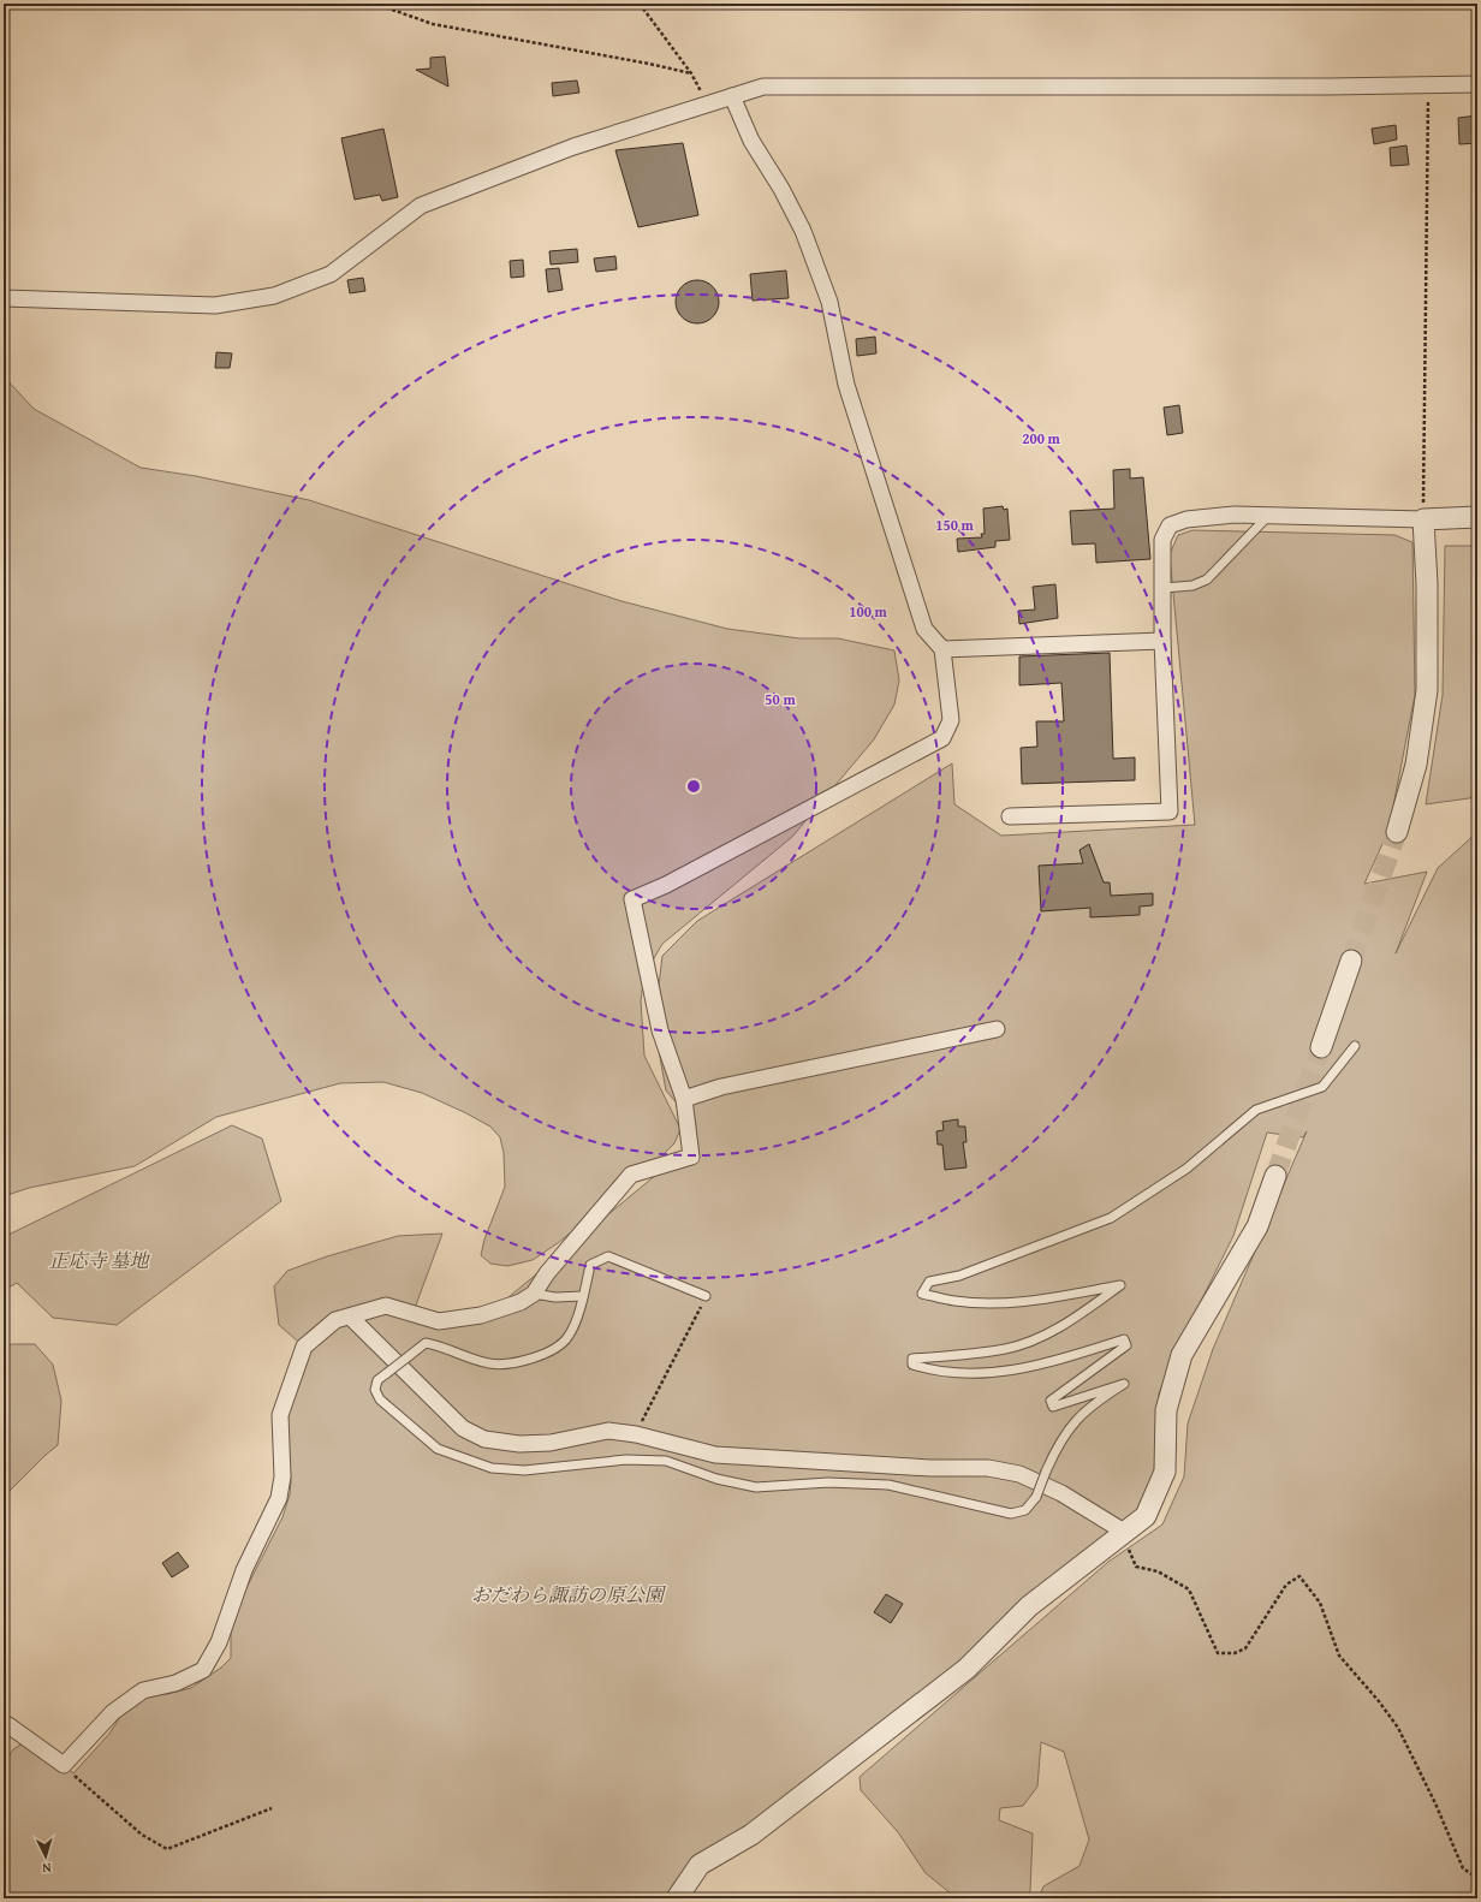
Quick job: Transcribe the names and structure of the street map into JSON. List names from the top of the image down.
{
  "parks": ["正応寺 墓地", "おだわら諏訪の原公園"],
  "north": "bottom",
  "rings": [
    "200 m",
    "150 m",
    "100 m",
    "50 m"
  ]
}
